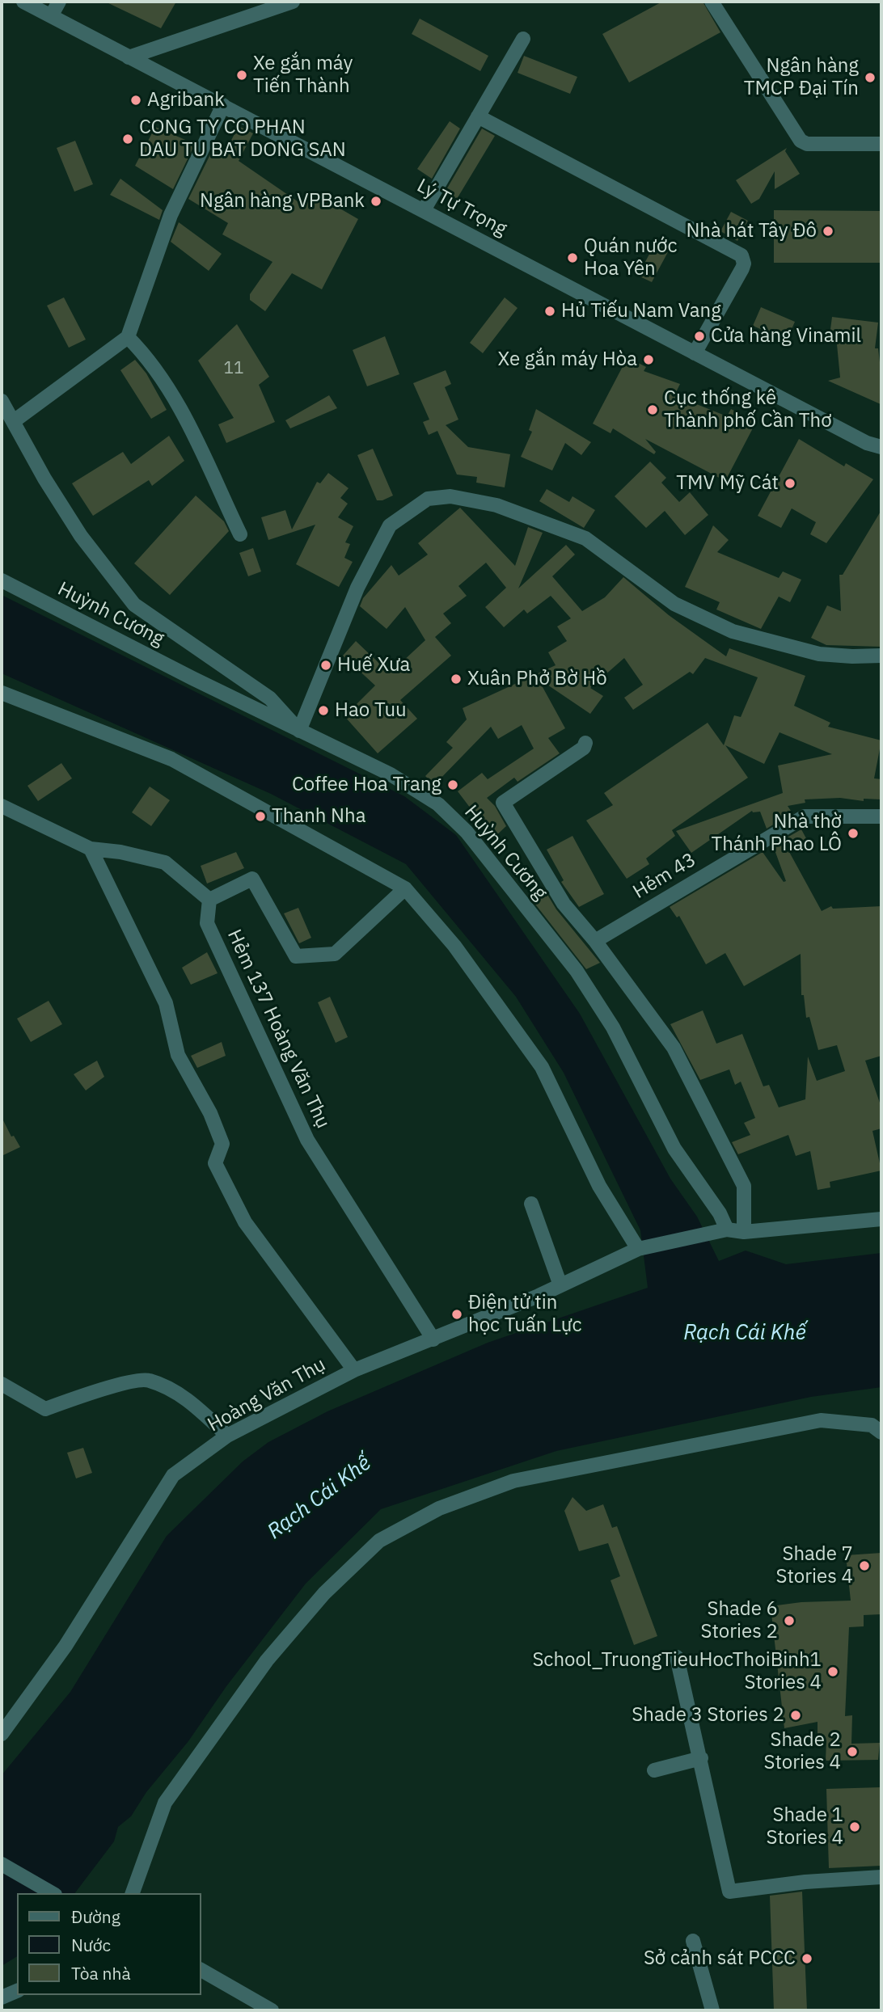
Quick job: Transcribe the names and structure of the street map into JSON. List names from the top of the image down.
{
  "streets": {
    "street": [
      "Lý Tự Trọng",
      "Huỳnh Cương",
      "Hẻm 43",
      "Hẻm 137 Hoàng Văn Thụ",
      "Hoàng Văn Thụ"
    ]
  },
  "crossings": [
    ["Huỳnh Cương", "Hoàng Văn Thụ"],
    ["Hẻm 137 Hoàng Văn Thụ", "Hoàng Văn Thụ"]
  ],
  "water": ["Rạch Cái Khế"],
  "places": [
    "Xe gắn máy Tiến Thành",
    "Ngân hàng TMCP Đại Tín",
    "Agribank",
    "CONG TY CO PHAN DAU TU BAT DONG SAN",
    "Ngân hàng VPBank",
    "Nhà hát Tây Đô",
    "Quán nước Hoa Yên",
    "Hủ Tiếu Nam Vang",
    "Cửa hàng Vinamil",
    "Xe gắn máy Hòa",
    "Cục thống kê Thành phố Cần Thơ",
    "TMV Mỹ Cát",
    "Huế Xưa",
    "Xuân Phở Bờ Hồ",
    "Hao Tuu",
    "Coffee Hoa Trang",
    "Thanh Nha",
    "Nhà thờ Thánh Phao LÔ",
    "Điện tử tin học Tuấn Lực",
    "Shade 7 Stories 4",
    "Shade 6 Stories 2",
    "School_TruongTieuHocThoiBinh1 Stories 4",
    "Shade 3 Stories 2",
    "Shade 2 Stories 4",
    "Shade 1 Stories 4",
    "Sở cảnh sát PCCC"
  ],
  "house_numbers": ["11"],
  "legend": ["Đường", "Nước", "Tòa nhà"]
}
